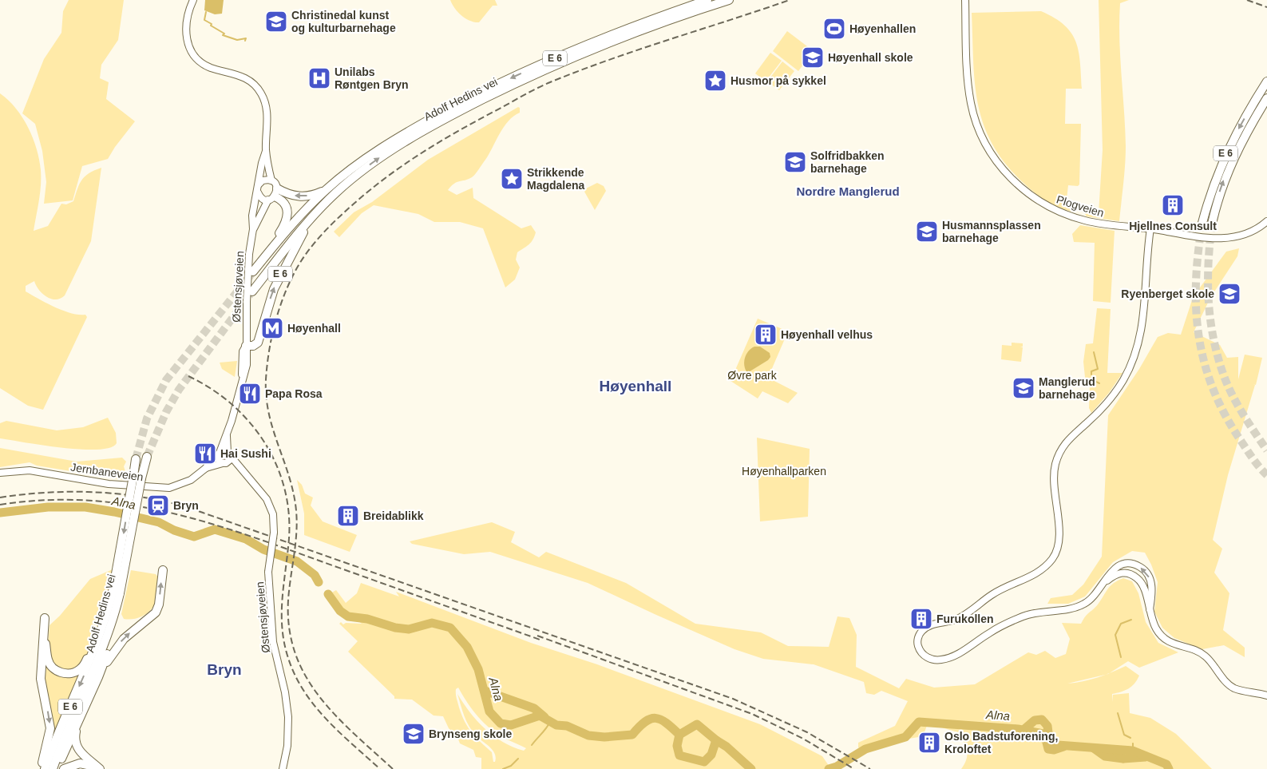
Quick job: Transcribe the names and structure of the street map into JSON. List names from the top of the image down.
{
  "streets": {
    "highway": ["E 6", "Adolf Hedins vei"],
    "street": ["Plogveien", "Østensjøveien", "Jernbaneveien"]
  },
  "crossings": [
    ["E 6", "Adolf Hedins vei"],
    ["E 6", "Østensjøveien"],
    ["Østensjøveien", "Jernbaneveien"]
  ],
  "districts": ["Nordre Manglerud", "Høyenhall", "Bryn"],
  "water": ["Alna"],
  "parks": ["Øvre park", "Høyenhallparken"],
  "places": {
    "school or university": [
      "Christinedal kunst og kulturbarnehage",
      "Høyenhall skole",
      "Solfridbakken barnehage",
      "Husmannsplassen barnehage",
      "Ryenberget skole",
      "Manglerud barnehage",
      "Brynseng skole"
    ],
    "sports": ["Høyenhallen"],
    "hospital": ["Unilabs Røntgen Bryn"],
    "place": ["Husmor på sykkel", "Strikkende Magdalena"],
    "building": [
      "Hjellnes Consult",
      "Høyenhall velhus",
      "Breidablikk",
      "Furukollen",
      "Oslo Badstuforening, Kroloftet"
    ],
    "metro station": ["Høyenhall"],
    "restaurant": ["Papa Rosa", "Hai Sushi"],
    "station": ["Bryn"]
  }
}
